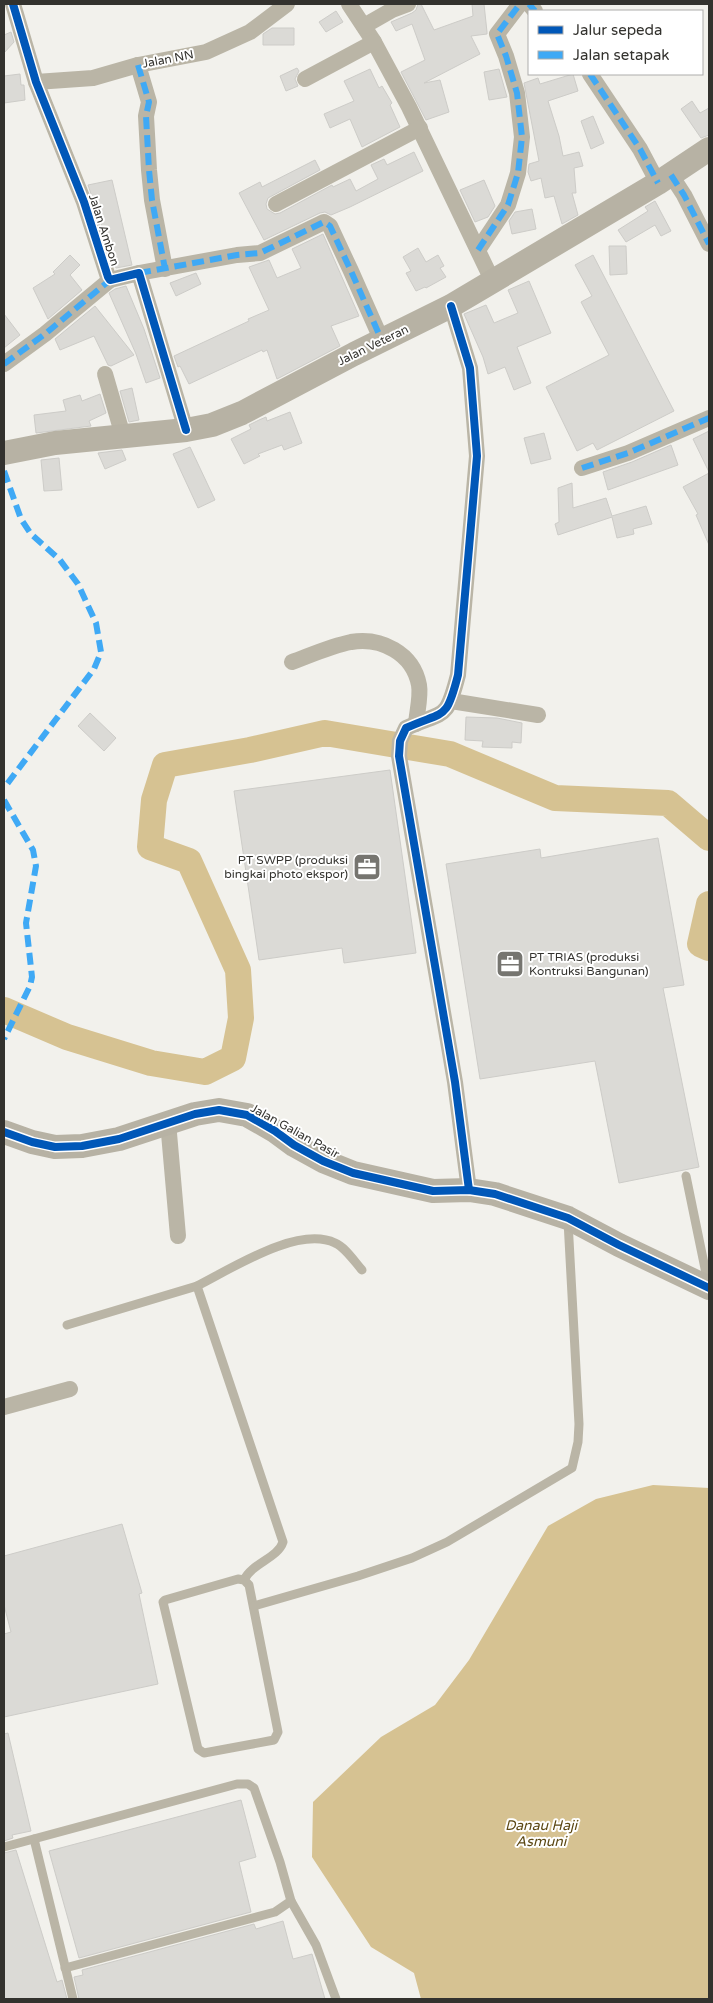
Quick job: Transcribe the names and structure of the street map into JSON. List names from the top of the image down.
{
  "streets": {
    "main road": ["Jalan Veteran", "Jalan Galian Pasir"],
    "street": ["Jalan NN", "Jalan Ambon"]
  },
  "crossings": [
    ["Jalan NN", "Jalan Ambon"],
    ["Jalan Ambon", "Jalan Veteran"]
  ],
  "water": ["Danau Haji Asmuni"],
  "places": {
    "office": ["PT SWPP (produksi bingkai photo ekspor)", "PT TRIAS (produksi Kontruksi Bangunan)"]
  },
  "legend": ["Jalur sepeda", "Jalan setapak"]
}
